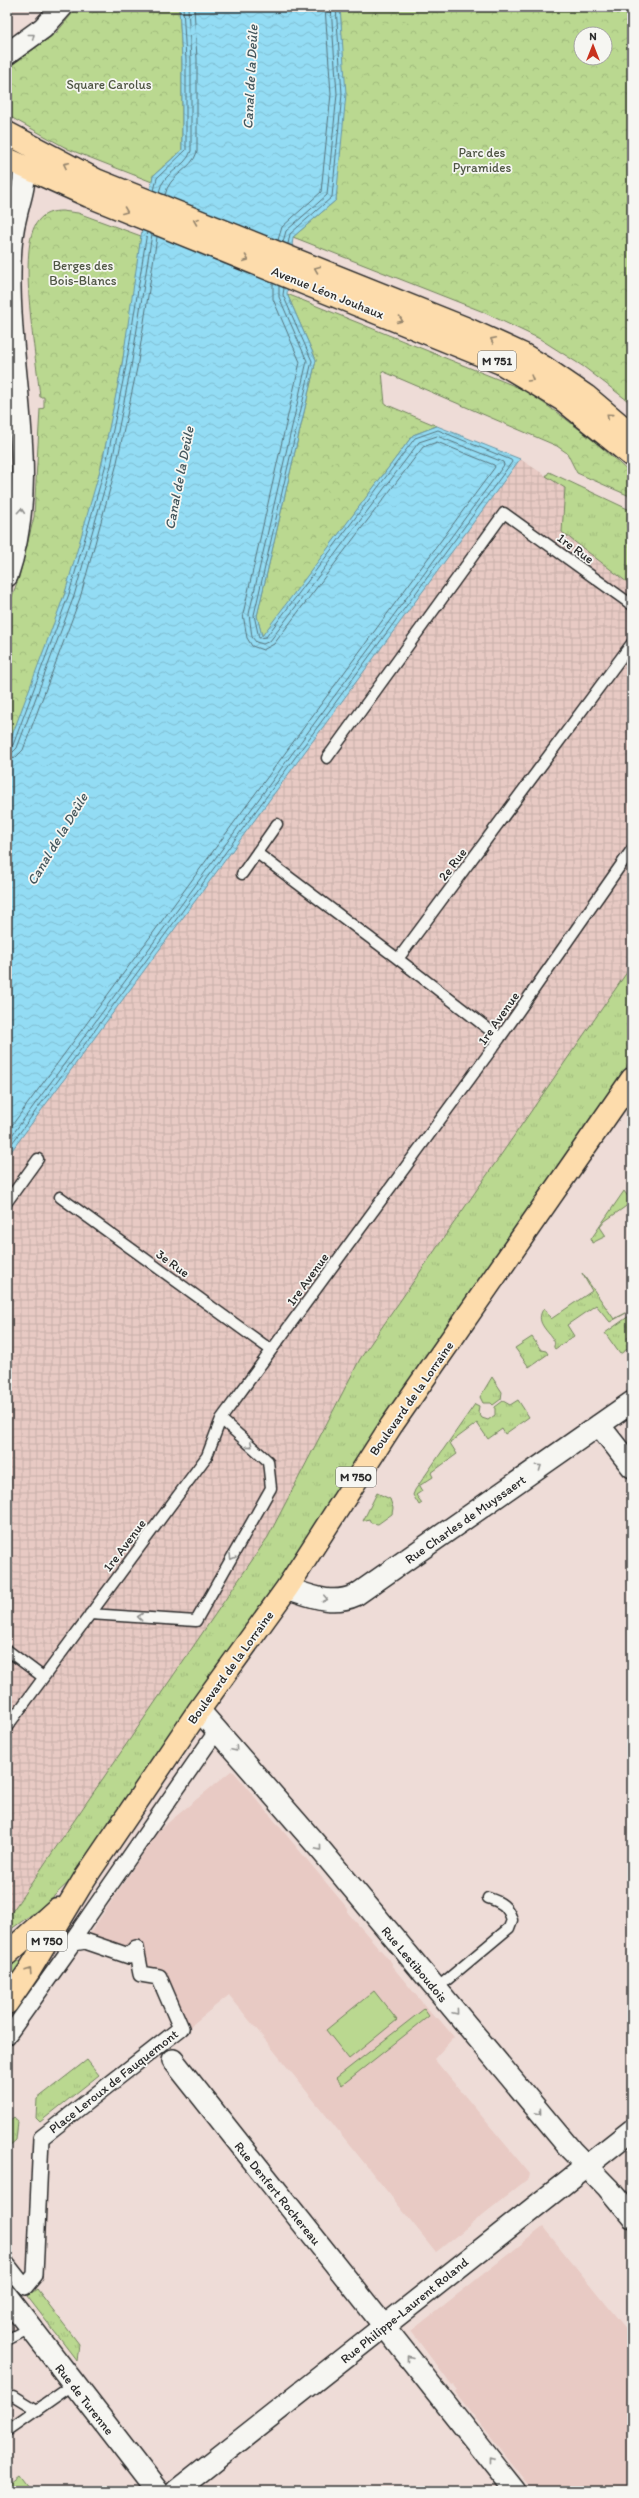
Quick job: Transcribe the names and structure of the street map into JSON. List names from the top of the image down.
{
  "streets": {
    "main road": [
      "Avenue Léon Jouhaux",
      "M 751",
      "Boulevard de la Lorraine",
      "M 750",
      "Rue de Turenne"
    ],
    "street": [
      "Rue Charles de Muyssaert",
      "Rue Lestiboudois",
      "Place Leroux de Fauquemont",
      "Rue Denfert Rochereau",
      "Rue Philippe-Laurent Roland"
    ],
    "lane": [
      "1re Rue",
      "2e Rue",
      "1re Avenue",
      "3e Rue"
    ]
  },
  "crossings": [
    ["1re Avenue", "3e Rue"],
    ["Boulevard de la Lorraine", "Rue Charles de Muyssaert"],
    ["Boulevard de la Lorraine", "Rue Lestiboudois"],
    ["Rue Lestiboudois", "Rue Philippe-Laurent Roland"],
    ["Rue Denfert Rochereau", "Rue Philippe-Laurent Roland"]
  ],
  "one_way": ["Rue Charles de Muyssaert", "Rue Lestiboudois", "Rue Denfert Rochereau"],
  "water": ["Canal de la Deûle"],
  "parks": ["Square Carolus", "Parc des Pyramides", "Berges des Bois-Blancs"],
  "north": "top"
}
